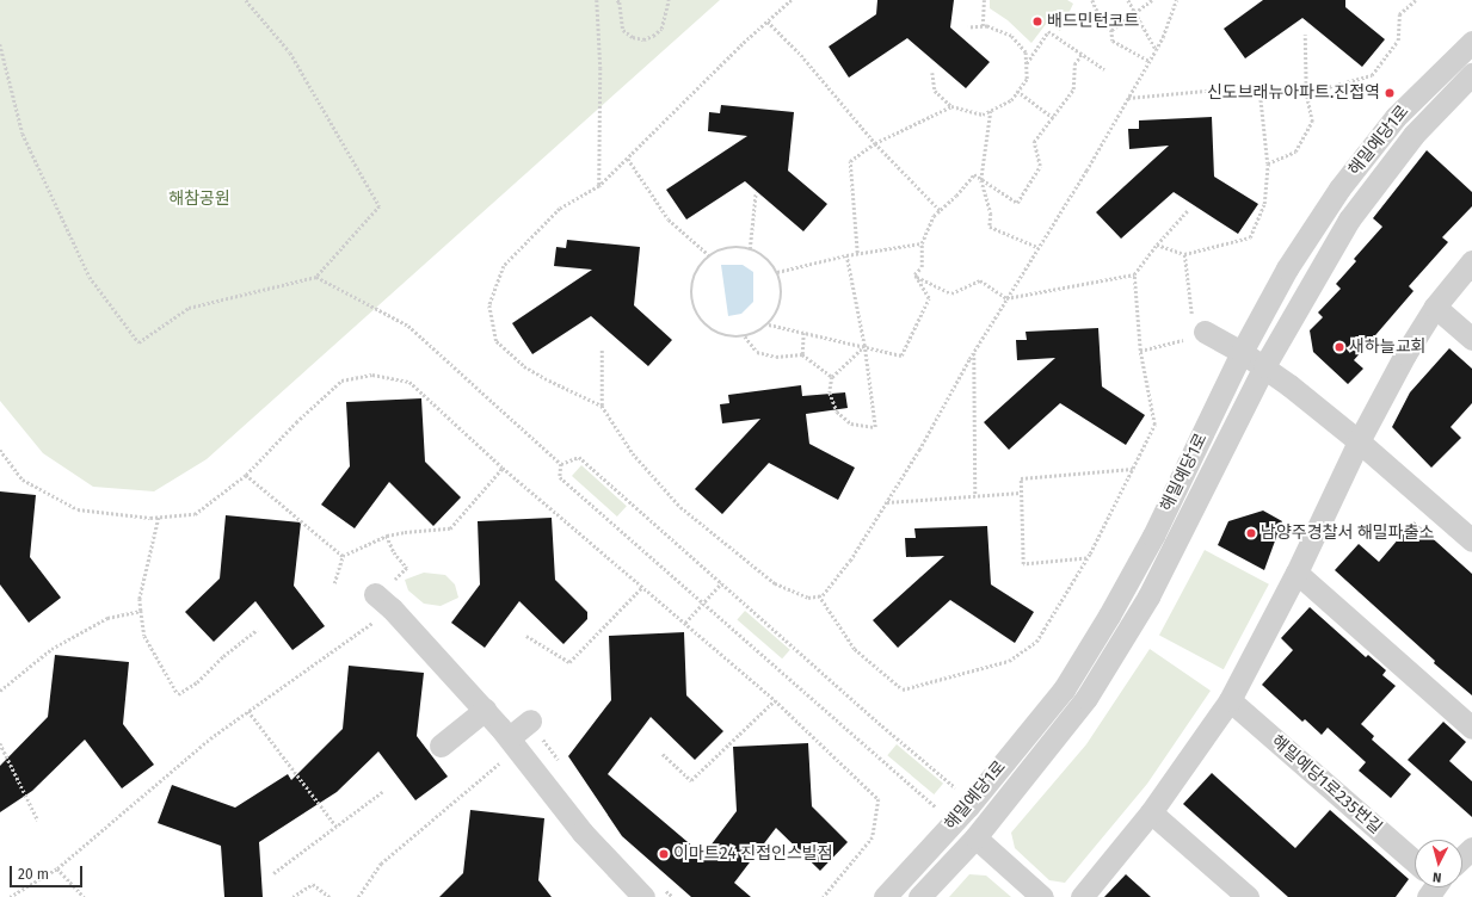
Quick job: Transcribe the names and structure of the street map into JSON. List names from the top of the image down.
{
  "streets": {
    "street": ["해밀예당1로", "해밀예당1로235번길"]
  },
  "parks": ["해참공원"],
  "places": [
    "배드민턴코트",
    "신도브래뉴아파트.진접역",
    "새하늘교회",
    "남양주경찰서 해밀파출소",
    "이마트24 진접인스빌점"
  ],
  "scale_bar": "20 m",
  "north": "bottom"
}
